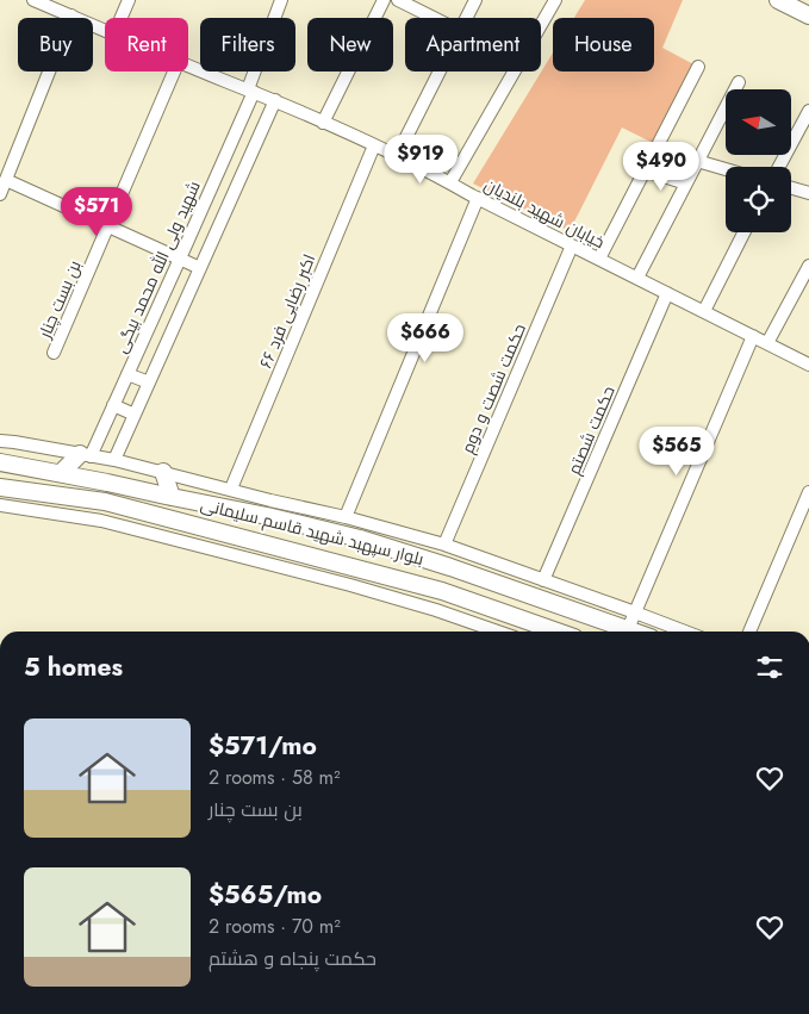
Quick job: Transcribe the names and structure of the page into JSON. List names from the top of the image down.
{
  "streets": {
    "main road": ["بلوار سپهبد شهید قاسم سلیمانی"],
    "street": [
      "خیابان شهید بلندیان",
      "شهید ولی الله محمد بیگی",
      "بن بست چنار",
      "۶۶ اکبر رضایی فرد",
      "حکمت شصت و دوم",
      "حکمت شصتم"
    ]
  },
  "crossings": [
    ["خیابان شهید بلندیان", "شهید ولی الله محمد بیگی"],
    ["خیابان شهید بلندیان", "۶۶ اکبر رضایی فرد"],
    ["خیابان شهید بلندیان", "حکمت شصت و دوم"],
    ["خیابان شهید بلندیان", "حکمت شصتم"]
  ],
  "north": "left",
  "page": {
    "chip": [
      "Buy",
      "Rent",
      "Filters",
      "New",
      "Apartment",
      "House"
    ],
    "price": [
      "$919",
      "$490",
      "$571",
      "$666",
      "$565"
    ],
    "heading": "5 homes",
    "list": [
      {
        "name": "$571/mo",
        "note": "2 rooms · 58 m² · بن بست چنار"
      },
      {
        "name": "$565/mo",
        "note": "2 rooms · 70 m² · حکمت پنجاه و هشتم"
      }
    ]
  }
}
